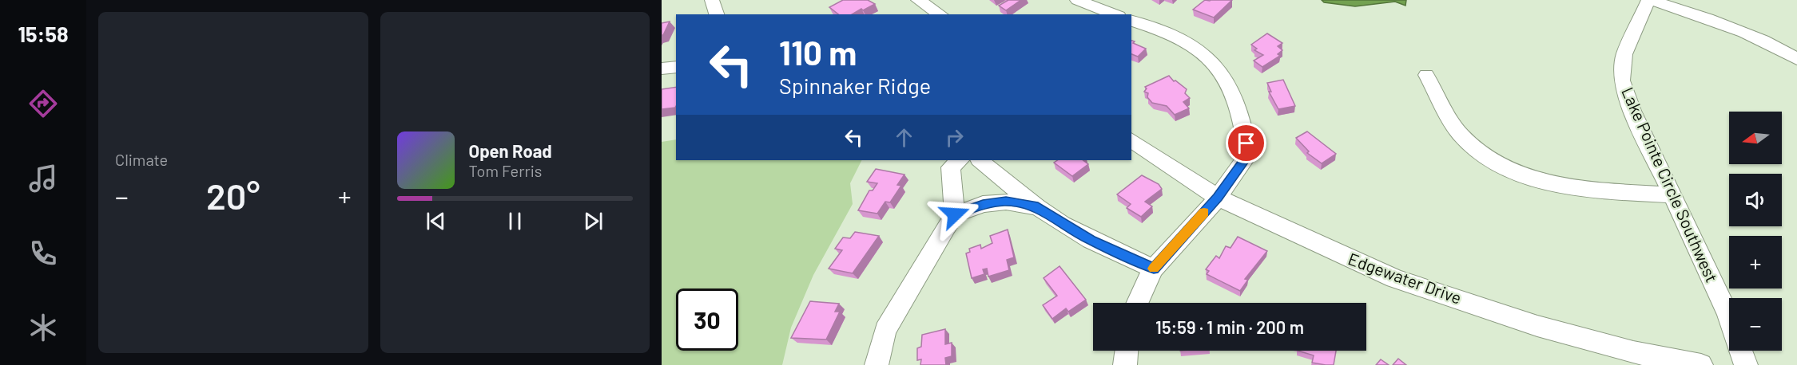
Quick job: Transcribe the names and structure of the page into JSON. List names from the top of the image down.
{
  "streets": {
    "street": ["Lake Pointe Circle Southwest", "Edgewater Drive"]
  },
  "north": "left",
  "page": {
    "tabs": "15:58",
    "tile": "Climate",
    "turn": ["110 m", "Spinnaker Ridge"],
    "map_buttons": ["+", "−"],
    "song": ["Open Road", "Tom Ferris"],
    "heat": ["−", "20°", "+"],
    "limit": "30",
    "trip": "15:59 · 1 min · 200 m"
  }
}
